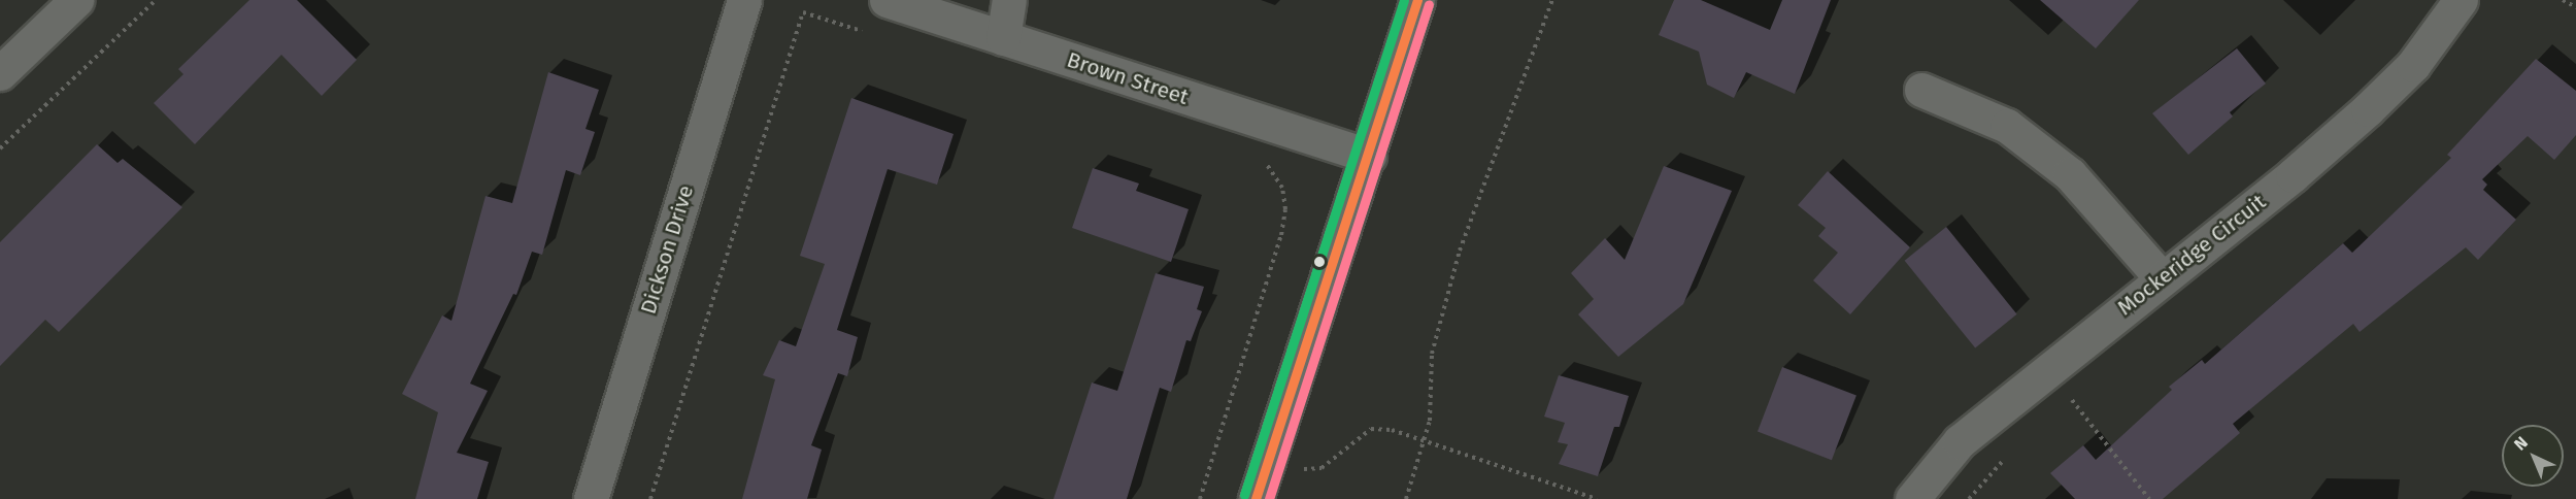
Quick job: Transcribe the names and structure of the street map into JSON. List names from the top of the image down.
{
  "streets": {
    "street": ["Brown Street", "Dickson Drive", "Mockeridge Circuit"]
  },
  "north": "top left"
}
